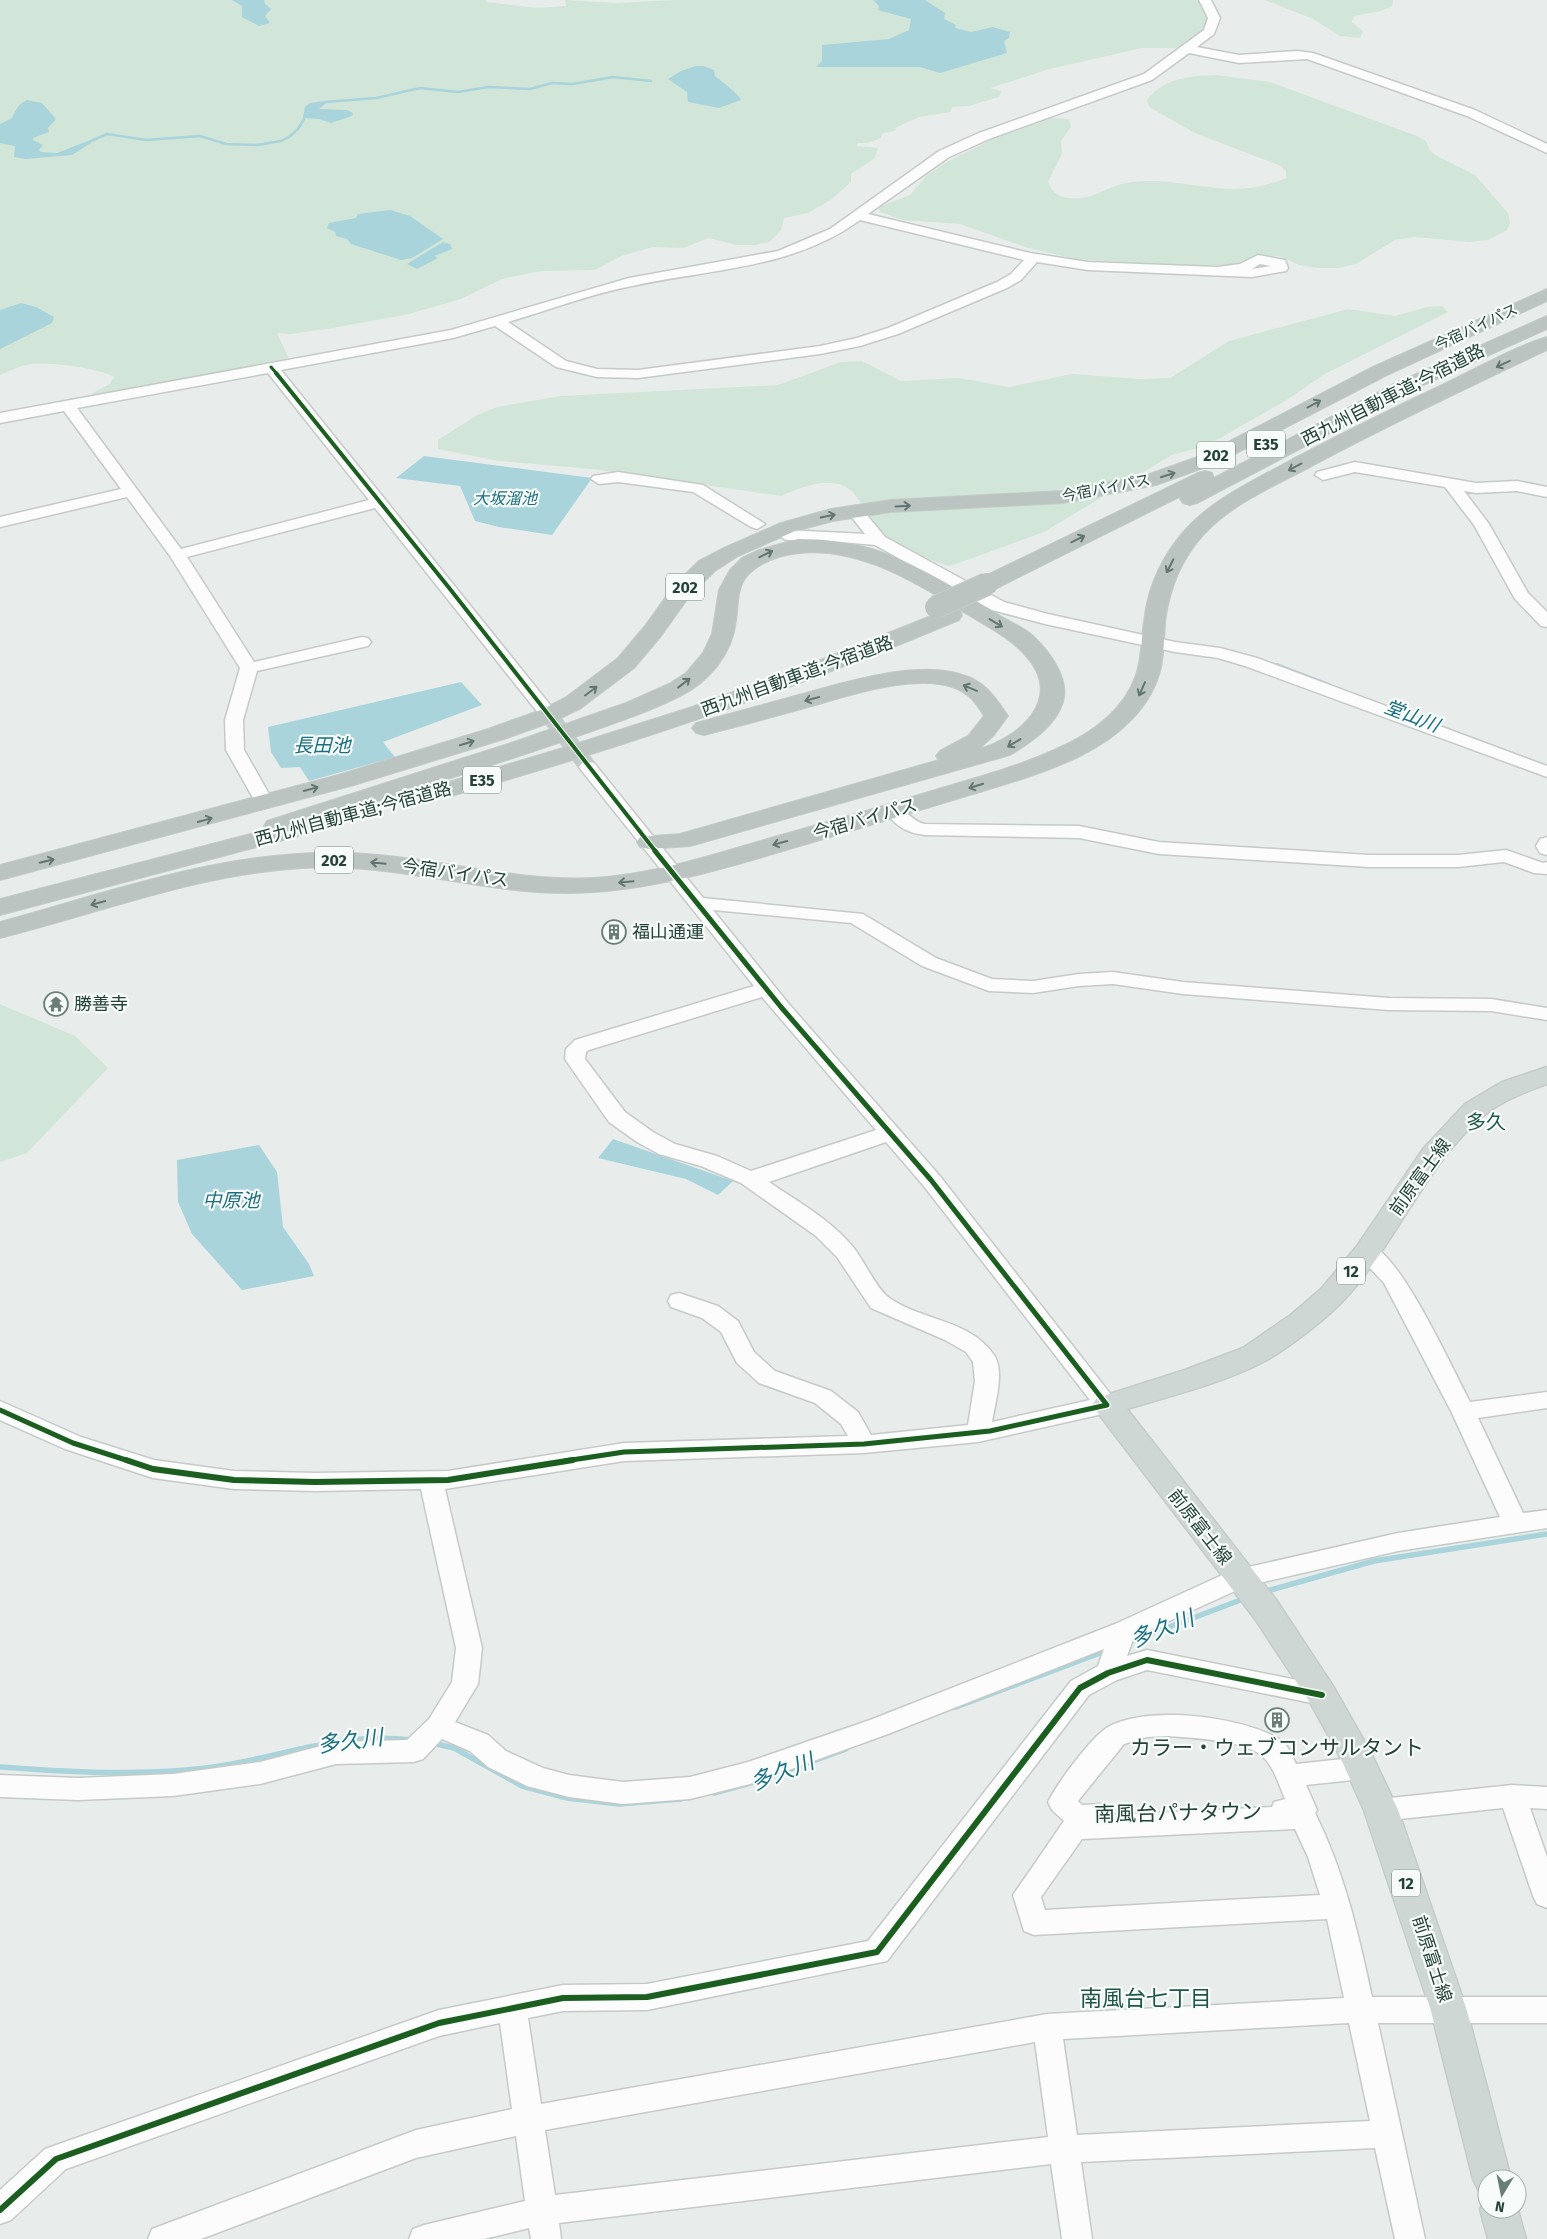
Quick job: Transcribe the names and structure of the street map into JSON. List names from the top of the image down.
{
  "streets": {
    "highway": [
      "今宿バイパス",
      "西九州自動車道;今宿道路",
      "E35",
      "202"
    ],
    "main road": ["前原富士線", "12"],
    "street": ["南風台パナタウン"]
  },
  "districts": ["多久", "南風台七丁目"],
  "water": [
    "大坂溜池",
    "堂山川",
    "長田池",
    "中原池",
    "多久川"
  ],
  "places": {
    "building": ["福山通運", "カラー・ウェブコンサルタント"],
    "temple": ["勝善寺"]
  },
  "north": "bottom"
}
